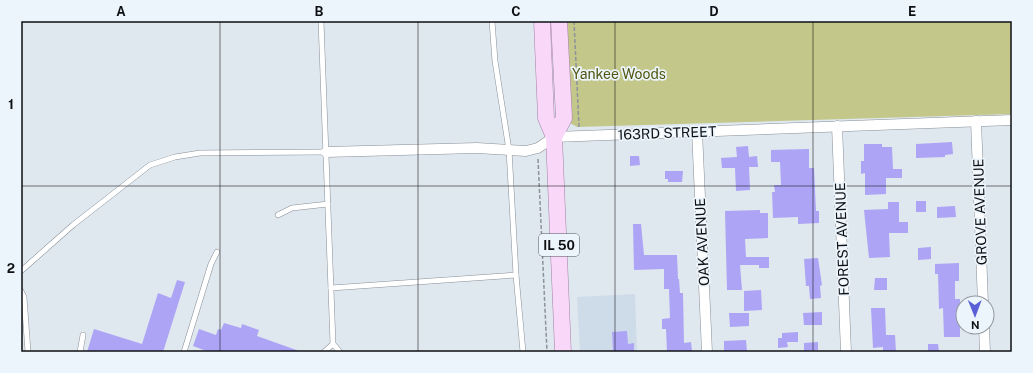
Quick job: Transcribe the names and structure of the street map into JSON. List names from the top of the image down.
{
  "streets": {
    "main road": ["IL 50"],
    "street": [
      "163RD STREET",
      "GROVE AVENUE",
      "FOREST AVENUE",
      "OAK AVENUE"
    ]
  },
  "crossings": [
    ["163RD STREET", "GROVE AVENUE"],
    ["163RD STREET", "FOREST AVENUE"],
    ["163RD STREET", "OAK AVENUE"],
    ["163RD STREET", "IL 50"]
  ],
  "parks": ["Yankee Woods"],
  "north": "bottom",
  "grid": {
    "columns": [
      "A",
      "B",
      "C",
      "D",
      "E"
    ],
    "rows": ["1", "2"]
  }
}
